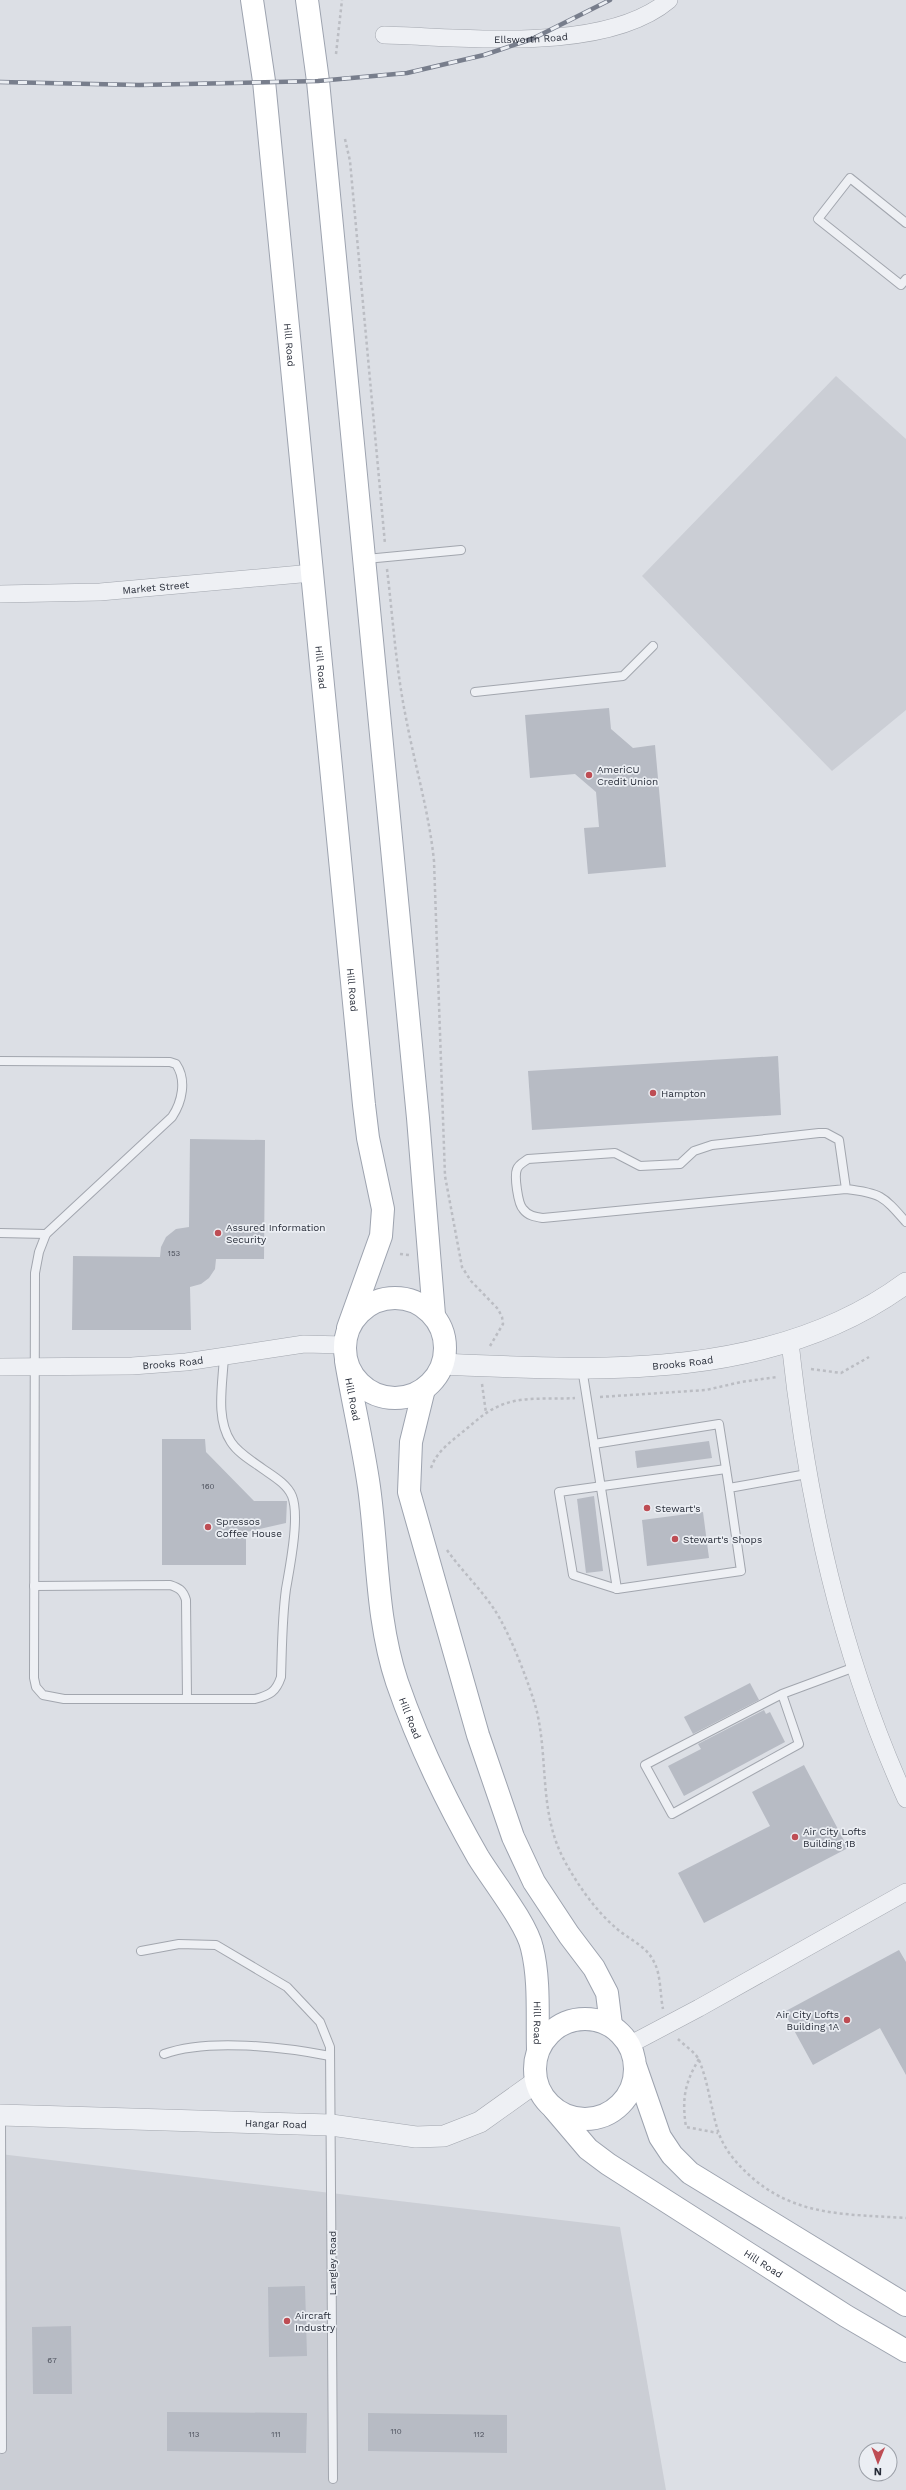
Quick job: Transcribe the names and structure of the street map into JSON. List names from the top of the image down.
{
  "streets": {
    "main road": ["Hill Road"],
    "street": [
      "Ellsworth Road",
      "Market Street",
      "Brooks Road",
      "Hangar Road"
    ],
    "lane": ["Langley Road"]
  },
  "crossings": [
    ["Hill Road", "Market Street"],
    ["Hill Road", "Brooks Road"],
    ["Hill Road", "Hangar Road"],
    ["Hangar Road", "Langley Road"]
  ],
  "places": [
    "AmeriCU Credit Union",
    "Hampton",
    "Assured Information Security",
    "Stewart's",
    "Spressos Coffee House",
    "Stewart's Shops",
    "Air City Lofts Building 1B",
    "Air City Lofts Building 1A",
    "Aircraft Industry"
  ],
  "house_numbers": [
    "153",
    "160",
    "67",
    "110",
    "113",
    "111",
    "112"
  ],
  "north": "bottom"
}
